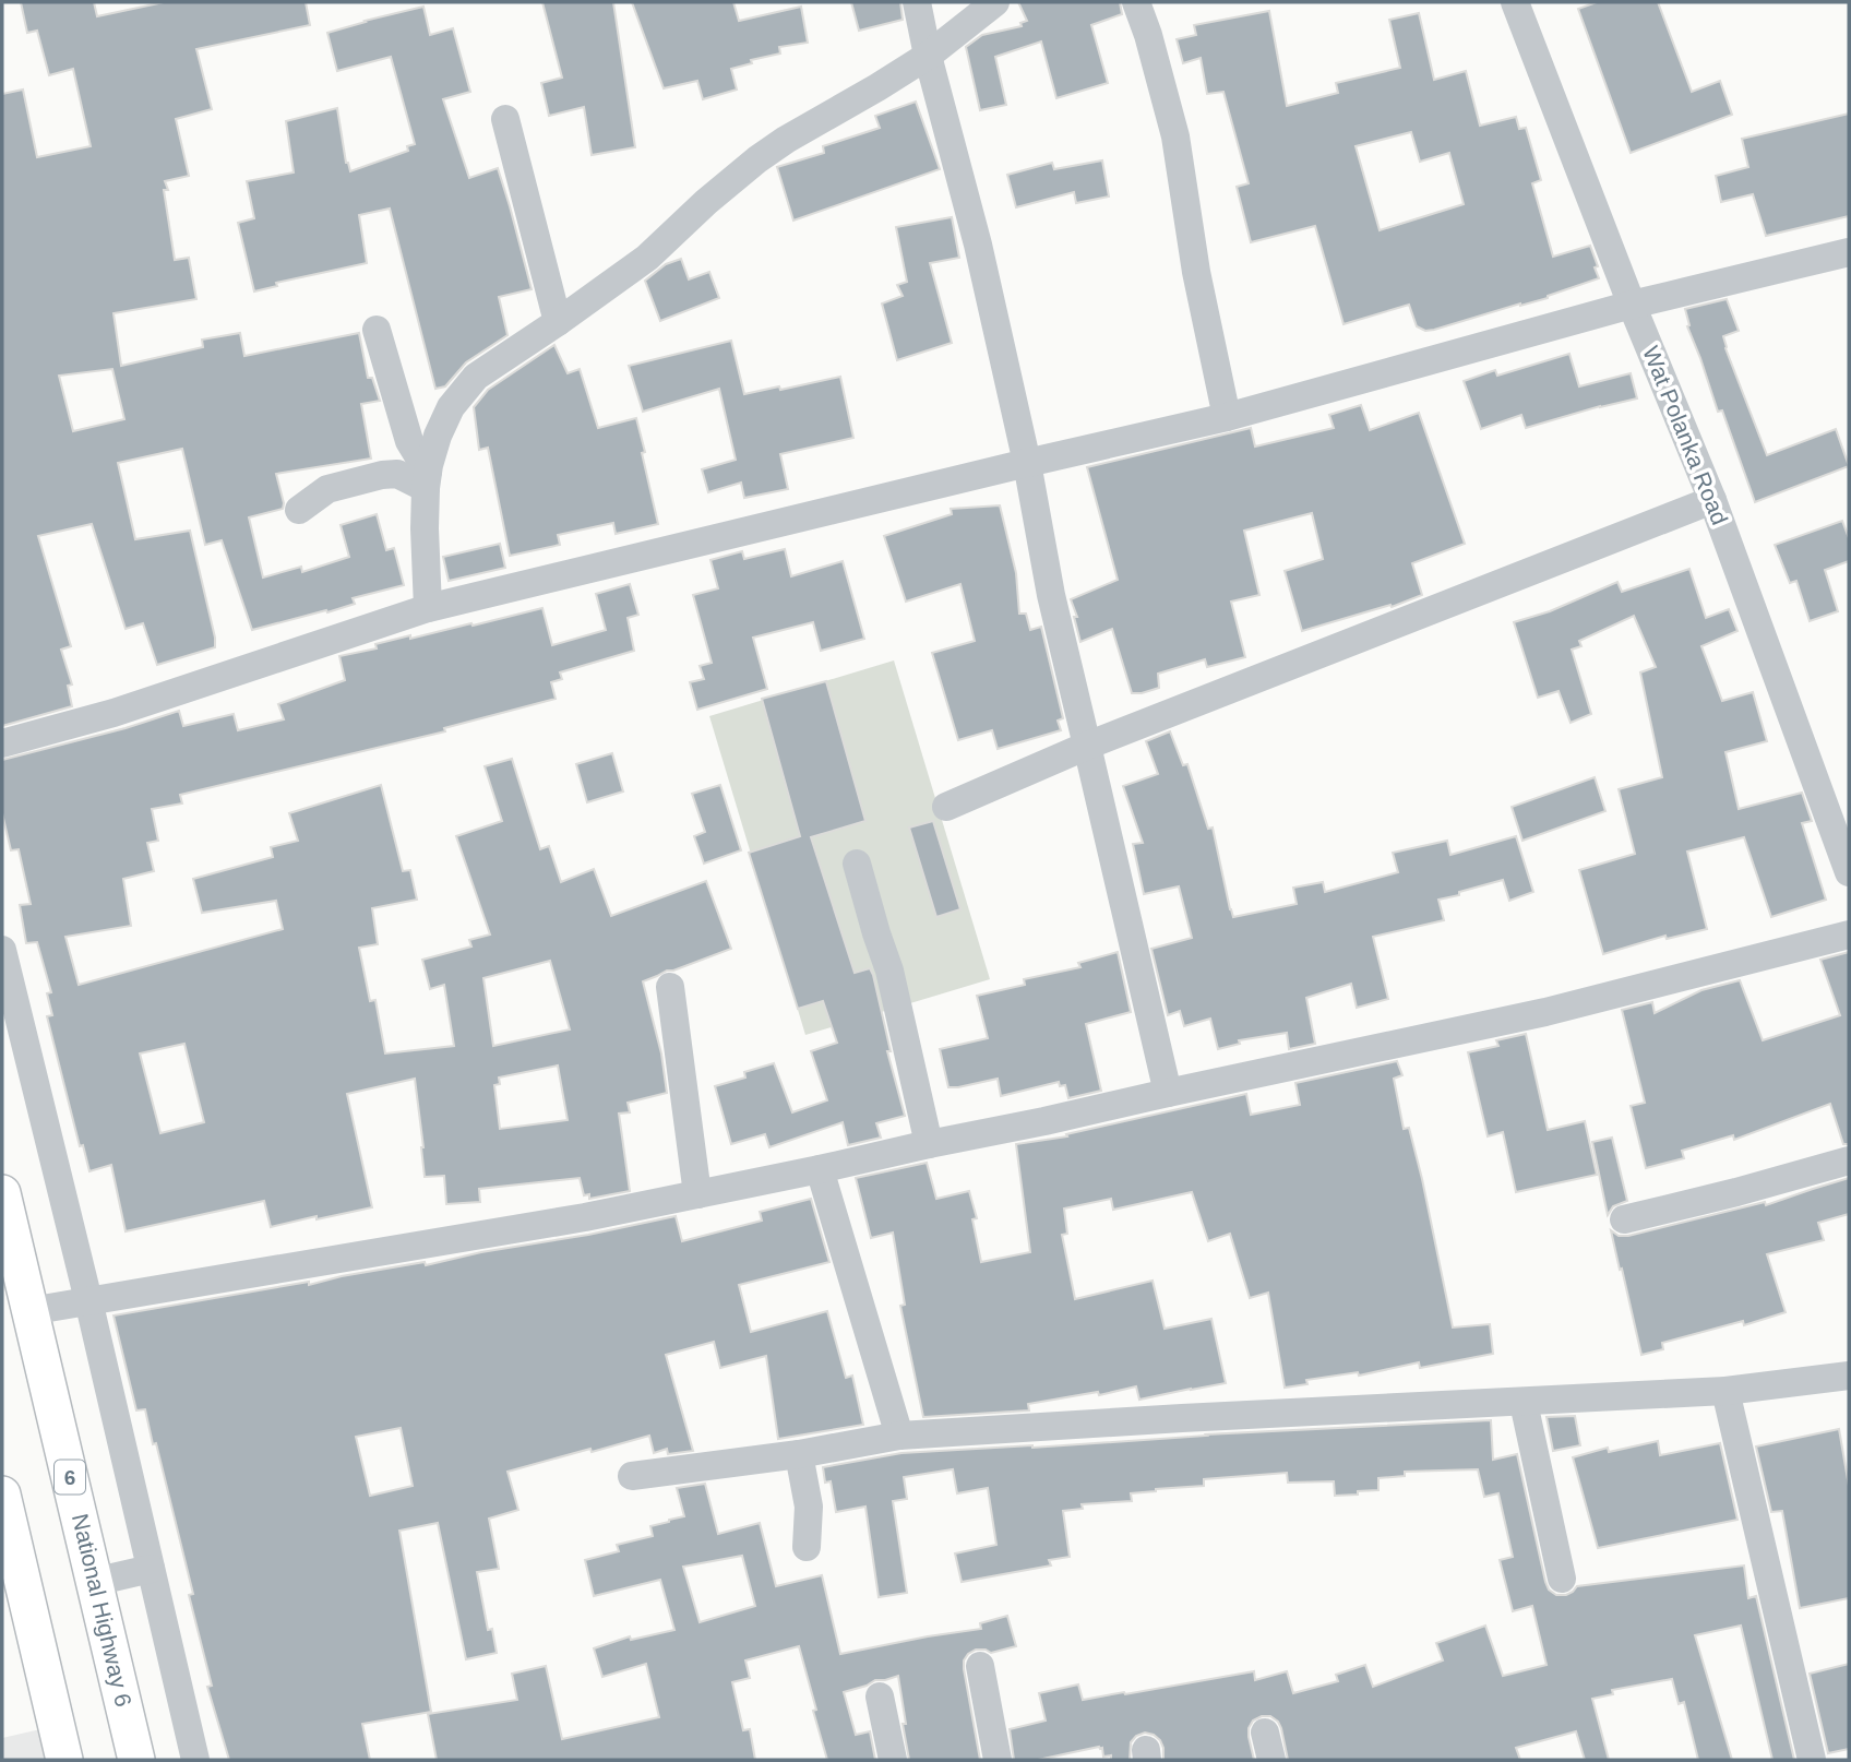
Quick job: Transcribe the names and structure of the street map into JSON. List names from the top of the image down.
{
  "streets": {
    "main road": ["6", "National Highway 6"],
    "street": ["Wat Polanka Road"]
  }
}
